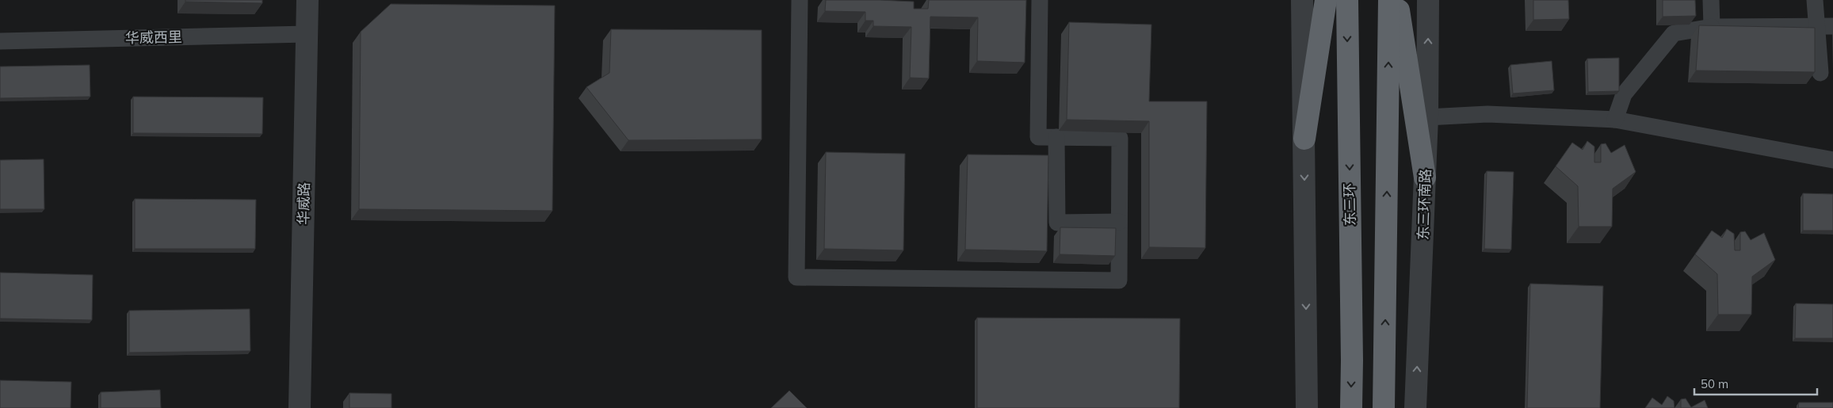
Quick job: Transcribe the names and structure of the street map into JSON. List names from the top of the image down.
{
  "streets": {
    "highway": ["东三环"],
    "street": ["华威西里", "华威路", "东三环南路"]
  },
  "crossings": [
    ["华威西里", "华威路"]
  ],
  "scale_bar": "50 m"
}
